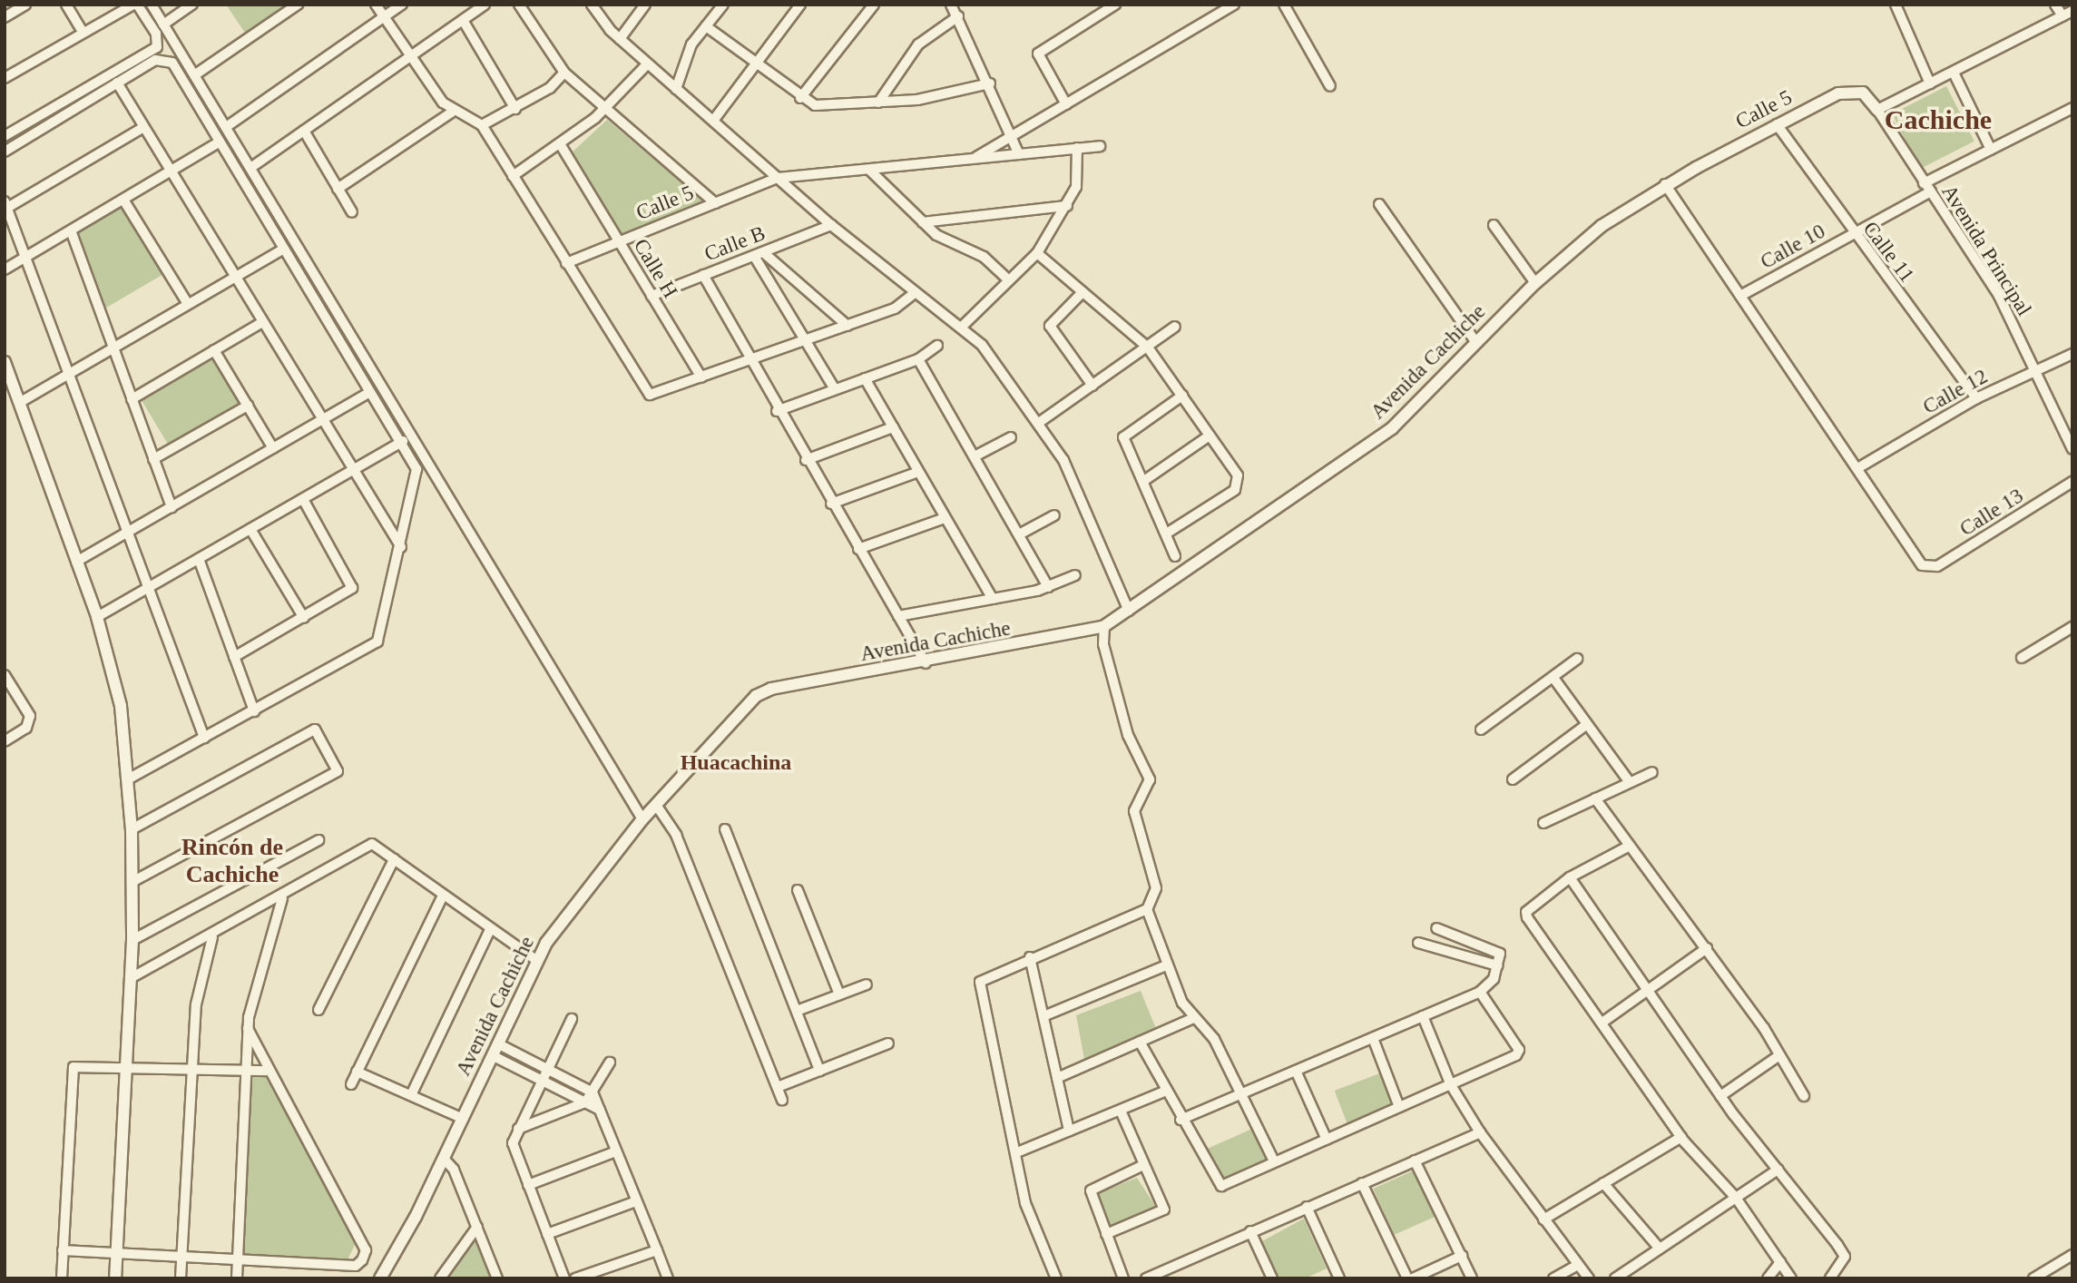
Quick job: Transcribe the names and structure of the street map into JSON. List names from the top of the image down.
{
  "streets": {
    "street": [
      "Calle 5",
      "Calle B",
      "Calle 10",
      "Avenida Principal",
      "Calle 11",
      "Calle H",
      "Avenida Cachiche",
      "Calle 12",
      "Calle 13"
    ]
  },
  "crossings": [
    ["Calle 5", "Avenida Principal"],
    ["Calle 5", "Calle 11"],
    ["Calle 5", "Calle H"],
    ["Calle 5", "Avenida Cachiche"],
    ["Calle B", "Calle H"],
    ["Calle 10", "Avenida Principal"],
    ["Calle 10", "Calle 11"],
    ["Avenida Principal", "Calle 12"],
    ["Calle 11", "Calle 12"],
    ["Calle 12", "Calle 13"]
  ],
  "districts": ["Cachiche", "Huacachina", "Rincón de Cachiche"]
}
